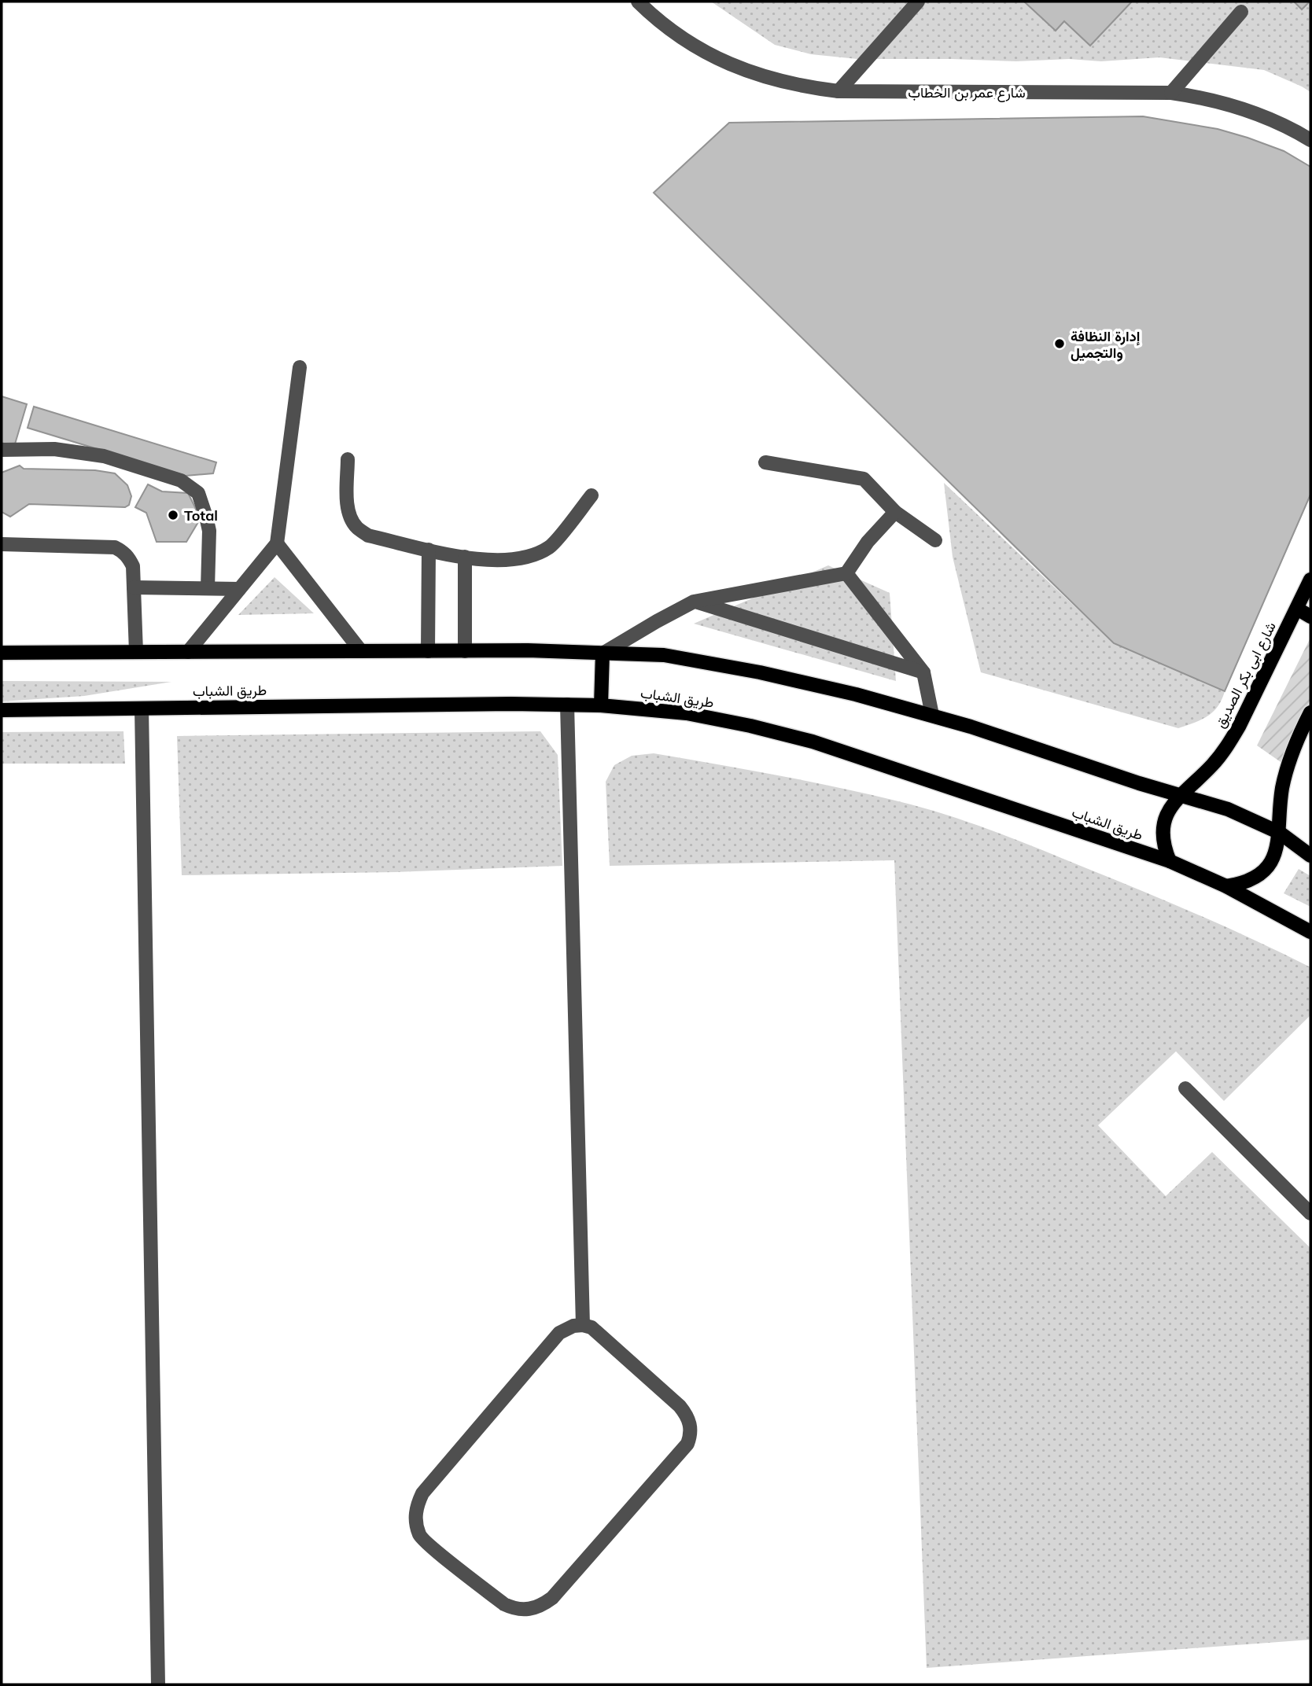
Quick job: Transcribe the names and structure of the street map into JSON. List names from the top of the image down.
{
  "streets": {
    "main road": ["شارع ابى بكر الصديق", "طريق الشباب"],
    "street": ["شارع عمر بن الخطاب"]
  },
  "crossings": [
    ["شارع ابى بكر الصديق", "طريق الشباب"]
  ],
  "places": ["إدارة النظافة والتجميل", "Total"]
}
